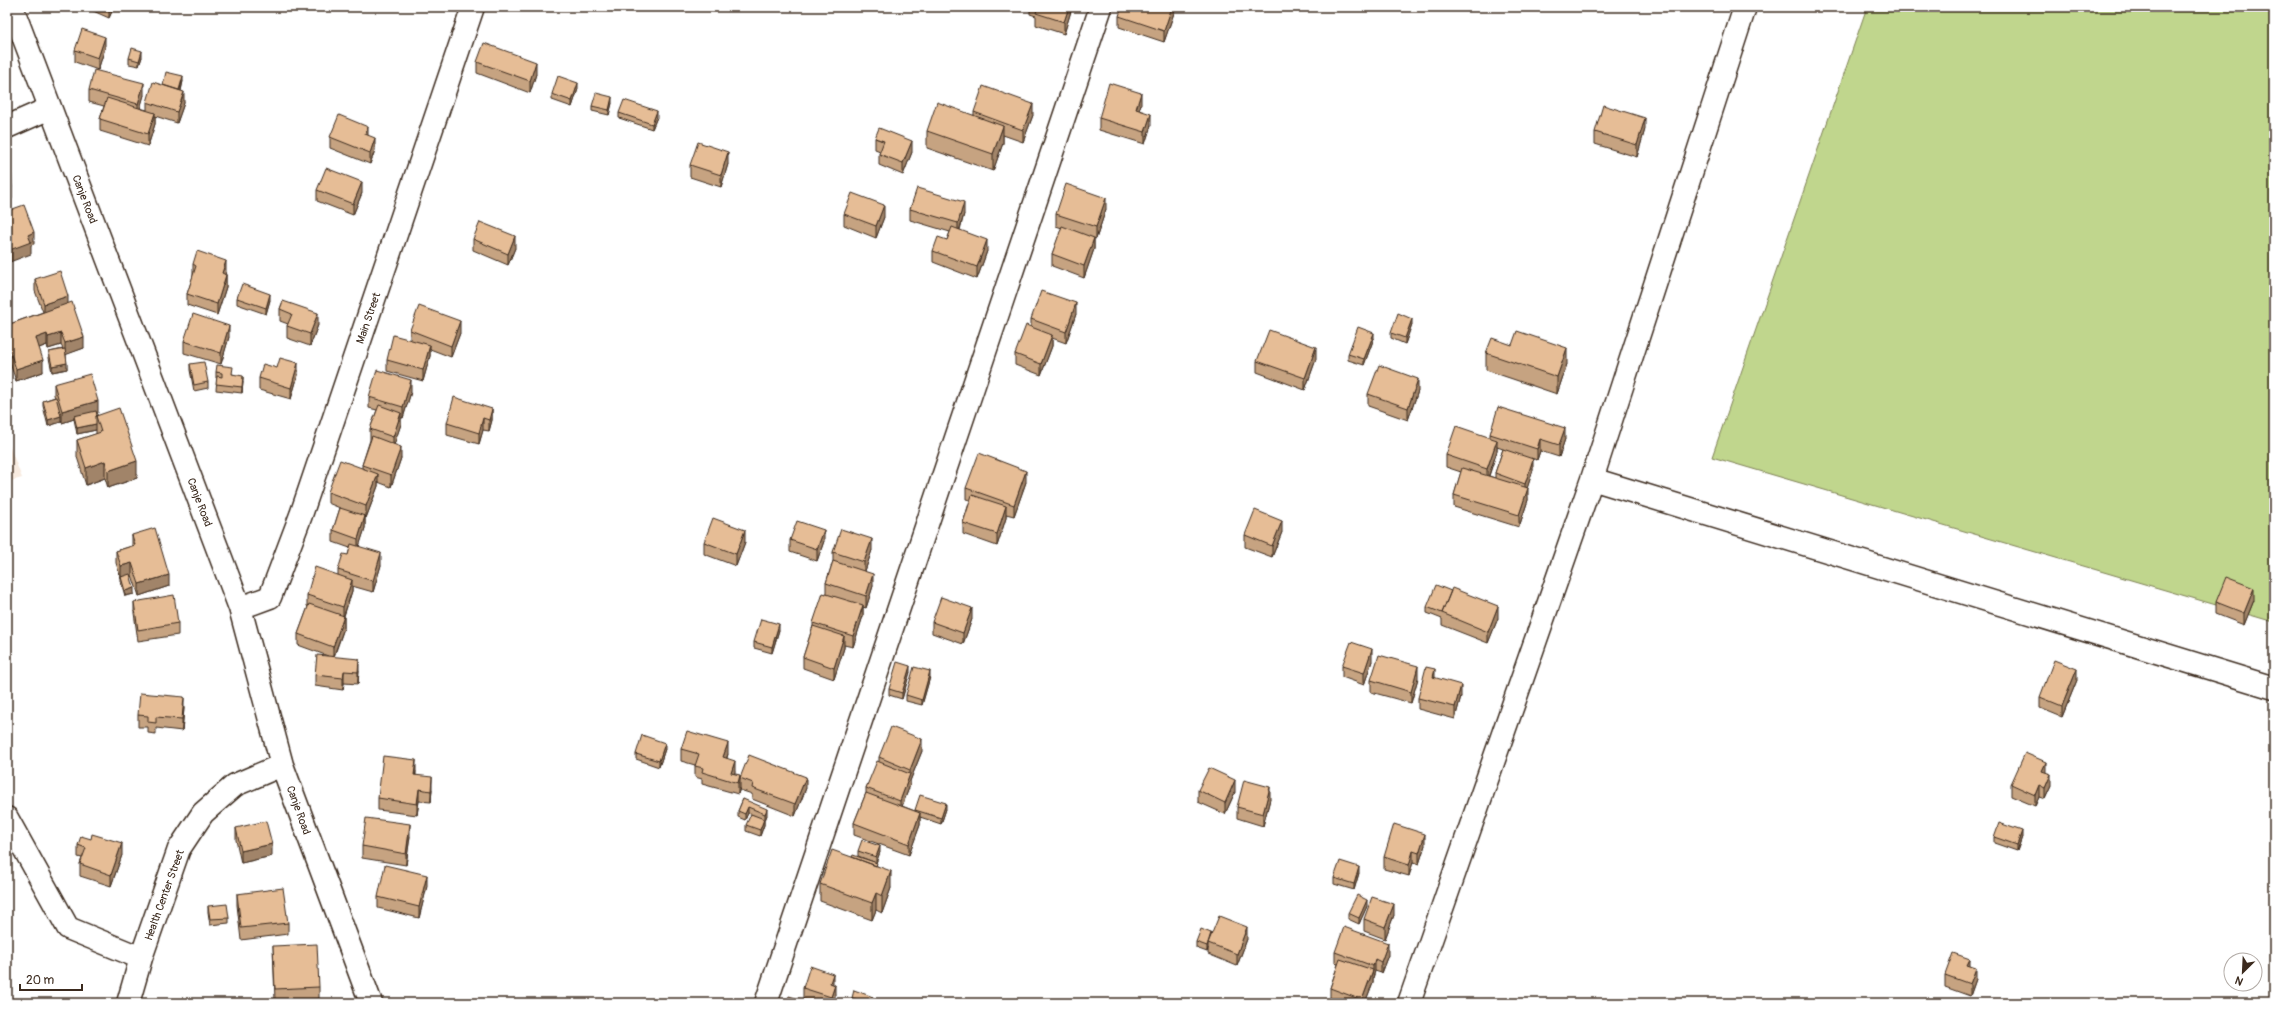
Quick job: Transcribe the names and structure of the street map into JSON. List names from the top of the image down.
{
  "streets": {
    "street": ["Canje Road", "Main Street", "Health Center Street"]
  },
  "crossings": [
    ["Canje Road", "Main Street"],
    ["Canje Road", "Health Center Street"]
  ],
  "scale_bar": "20 m",
  "north": "bottom left"
}
